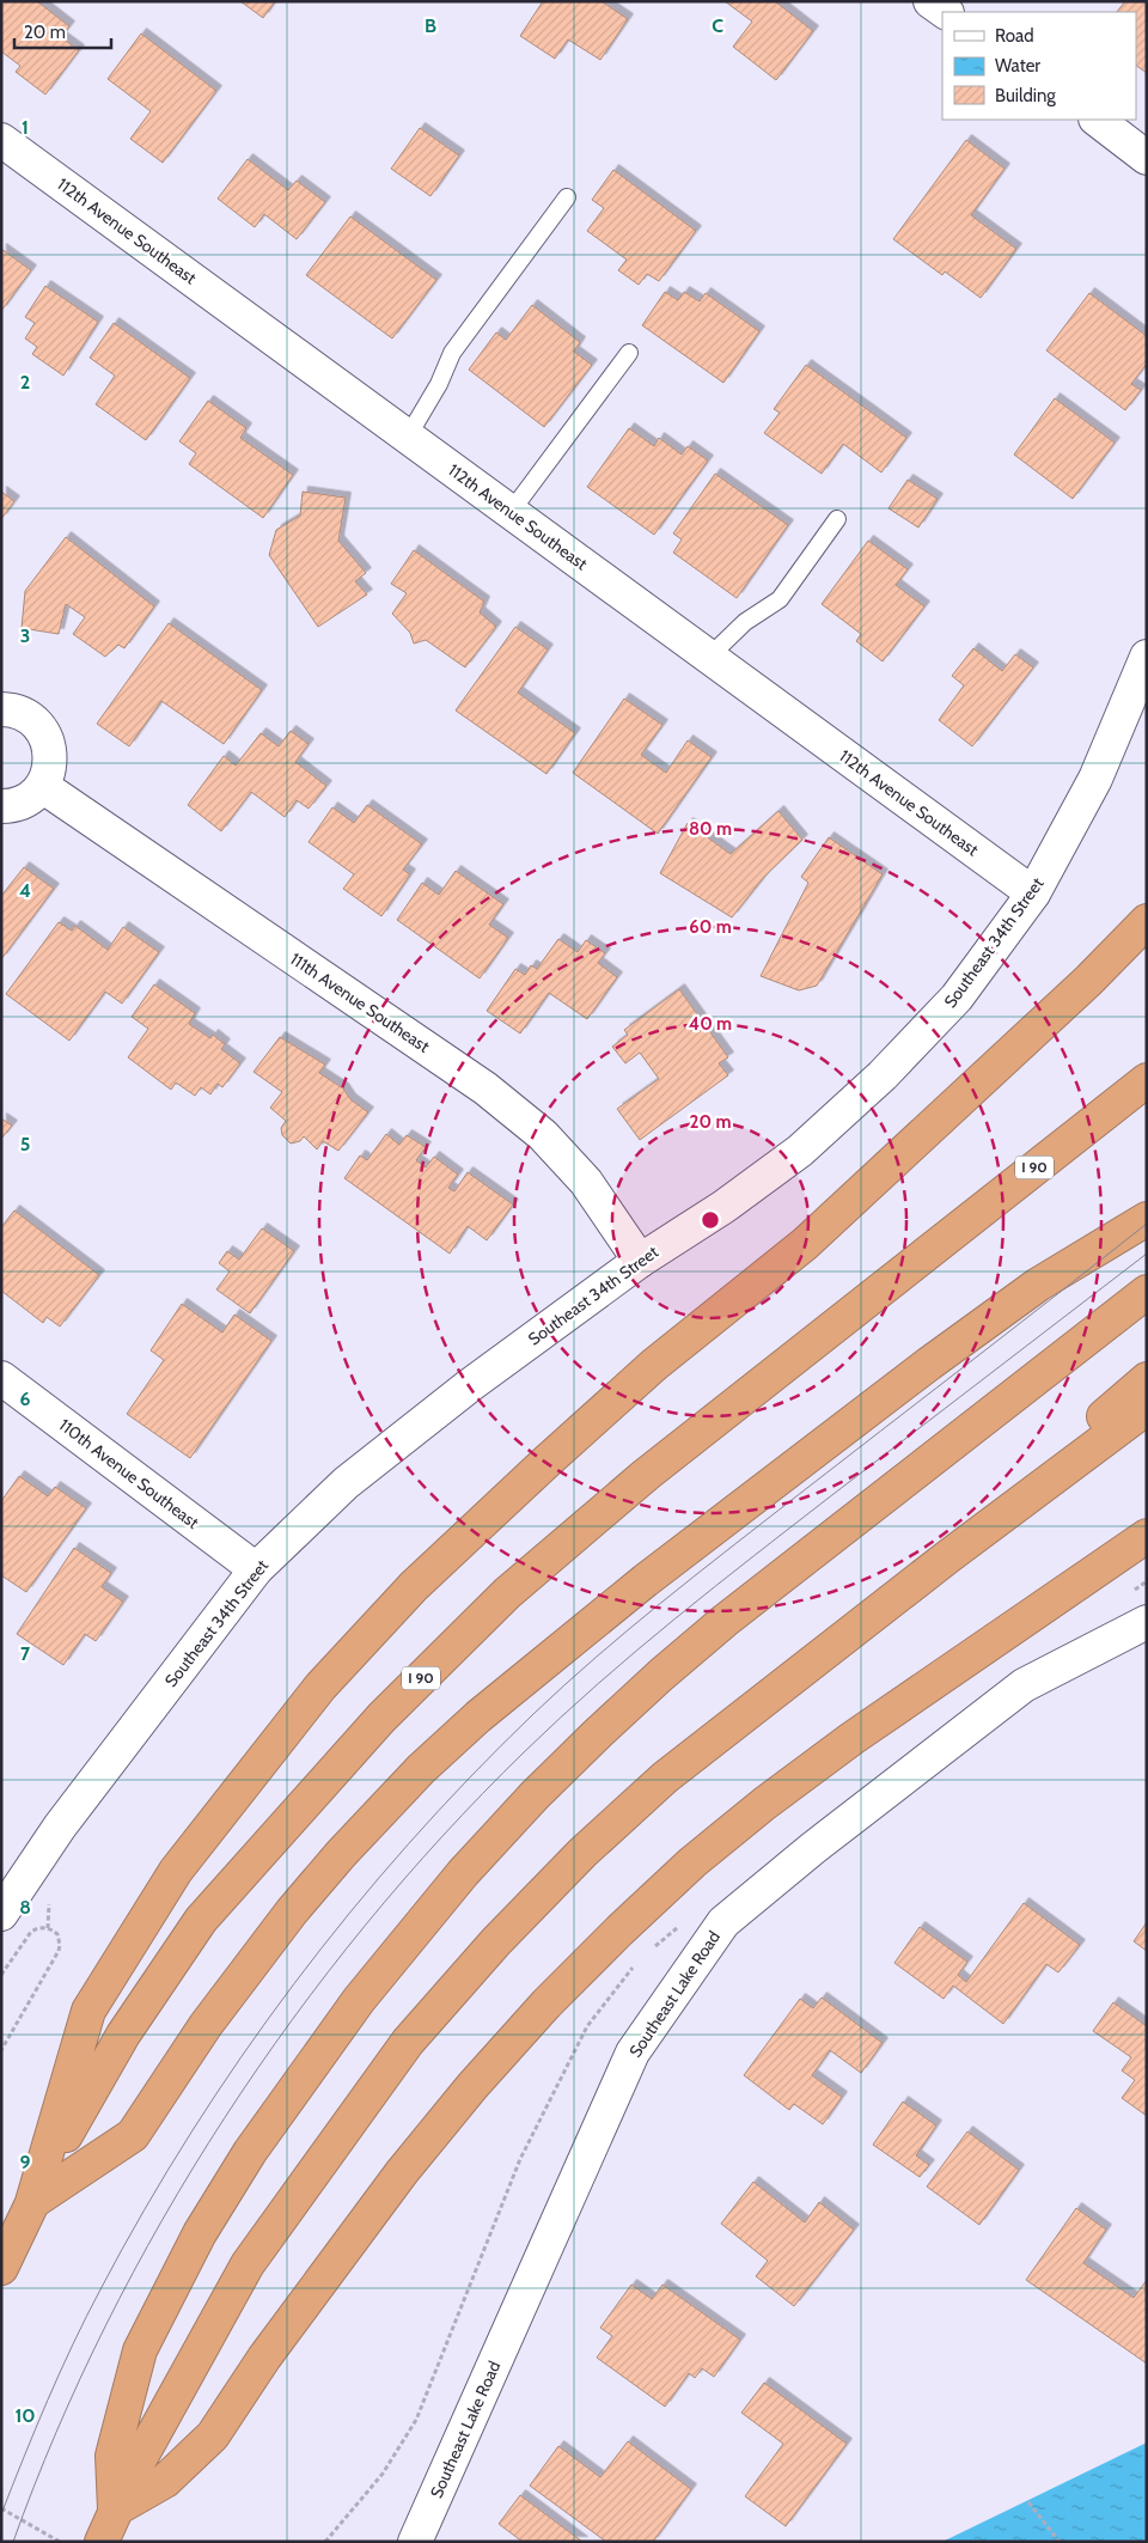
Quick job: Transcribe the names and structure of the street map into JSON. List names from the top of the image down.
{
  "streets": {
    "highway": ["I 90"],
    "street": [
      "112th Avenue Southeast",
      "Southeast 34th Street",
      "111th Avenue Southeast",
      "110th Avenue Southeast",
      "Southeast Lake Road"
    ]
  },
  "crossings": [
    ["112th Avenue Southeast", "Southeast 34th Street"],
    ["Southeast 34th Street", "111th Avenue Southeast"],
    ["Southeast 34th Street", "110th Avenue Southeast"]
  ],
  "legend": ["Road", "Water", "Building"],
  "scale_bar": "20 m",
  "grid": {
    "columns": ["B", "C"],
    "rows": [
      "1",
      "2",
      "3",
      "4",
      "5",
      "6",
      "7",
      "8",
      "9",
      "10"
    ]
  },
  "rings": [
    "80 m",
    "60 m",
    "40 m",
    "20 m"
  ]
}
